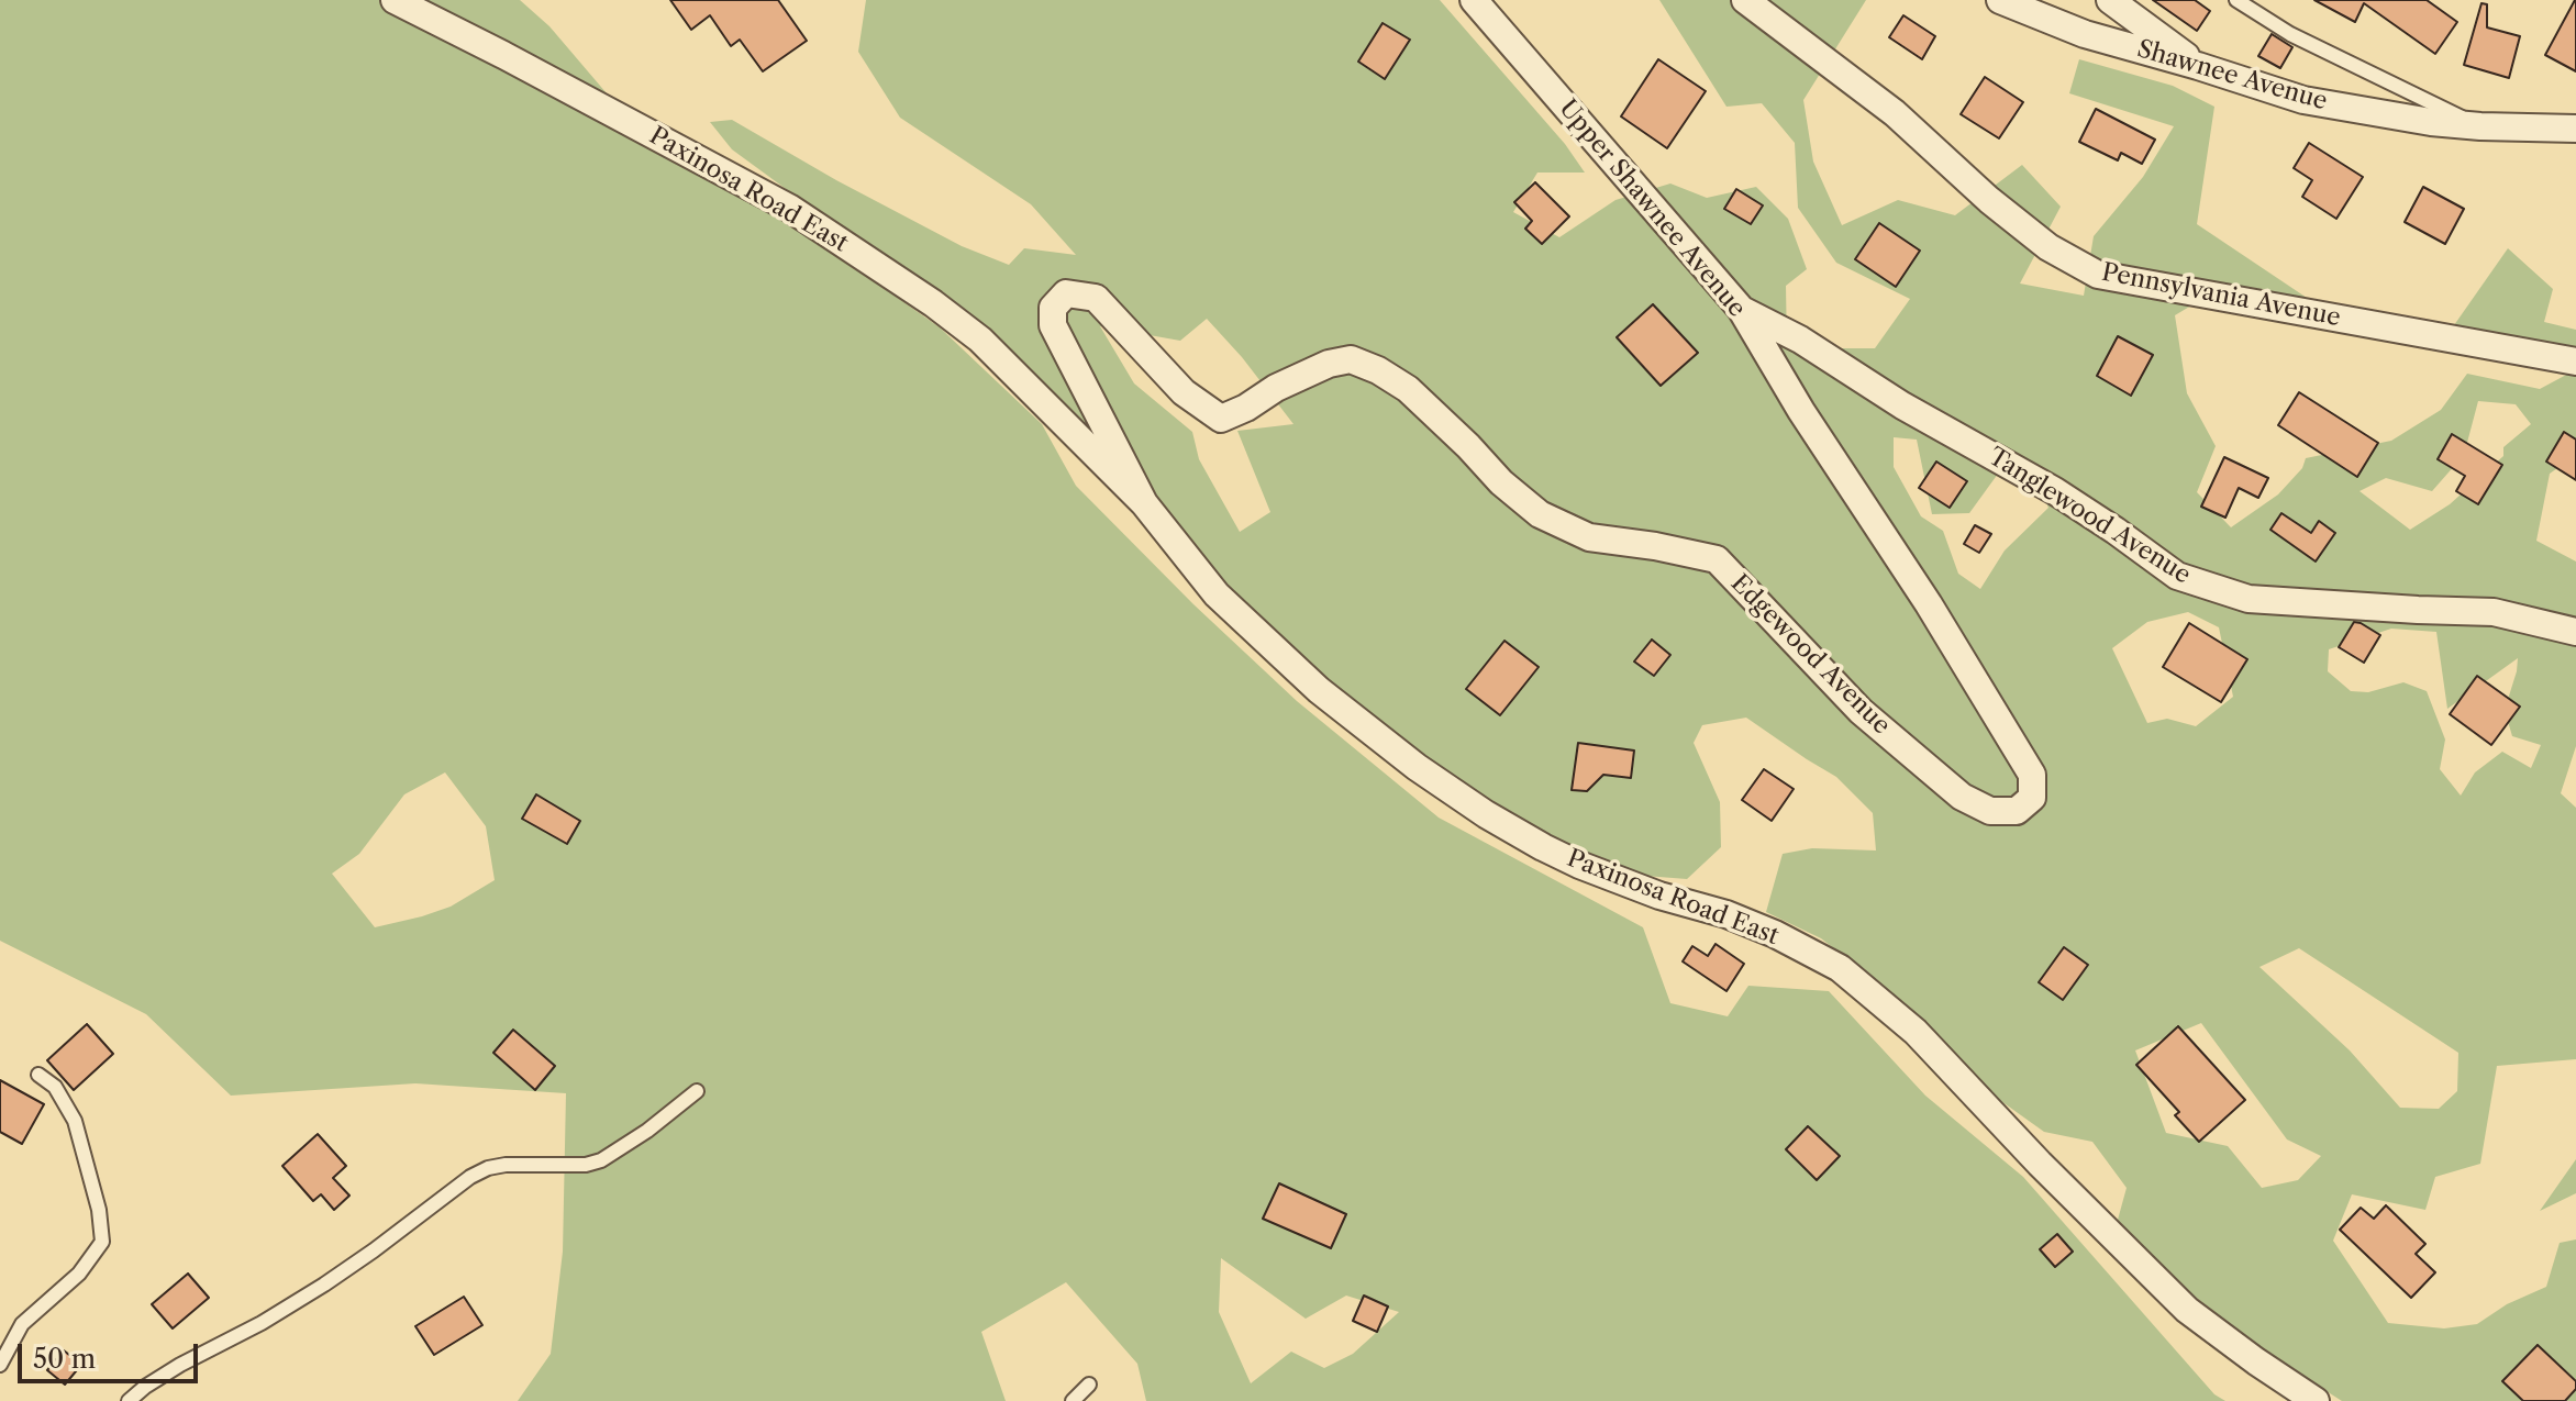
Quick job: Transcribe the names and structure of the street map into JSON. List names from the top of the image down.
{
  "streets": {
    "street": [
      "Shawnee Avenue",
      "Paxinosa Road East",
      "Upper Shawnee Avenue",
      "Pennsylvania Avenue",
      "Tanglewood Avenue",
      "Edgewood Avenue"
    ]
  },
  "crossings": [
    ["Paxinosa Road East", "Edgewood Avenue"],
    ["Upper Shawnee Avenue", "Tanglewood Avenue"],
    ["Upper Shawnee Avenue", "Edgewood Avenue"]
  ],
  "scale_bar": "50 m"
}
